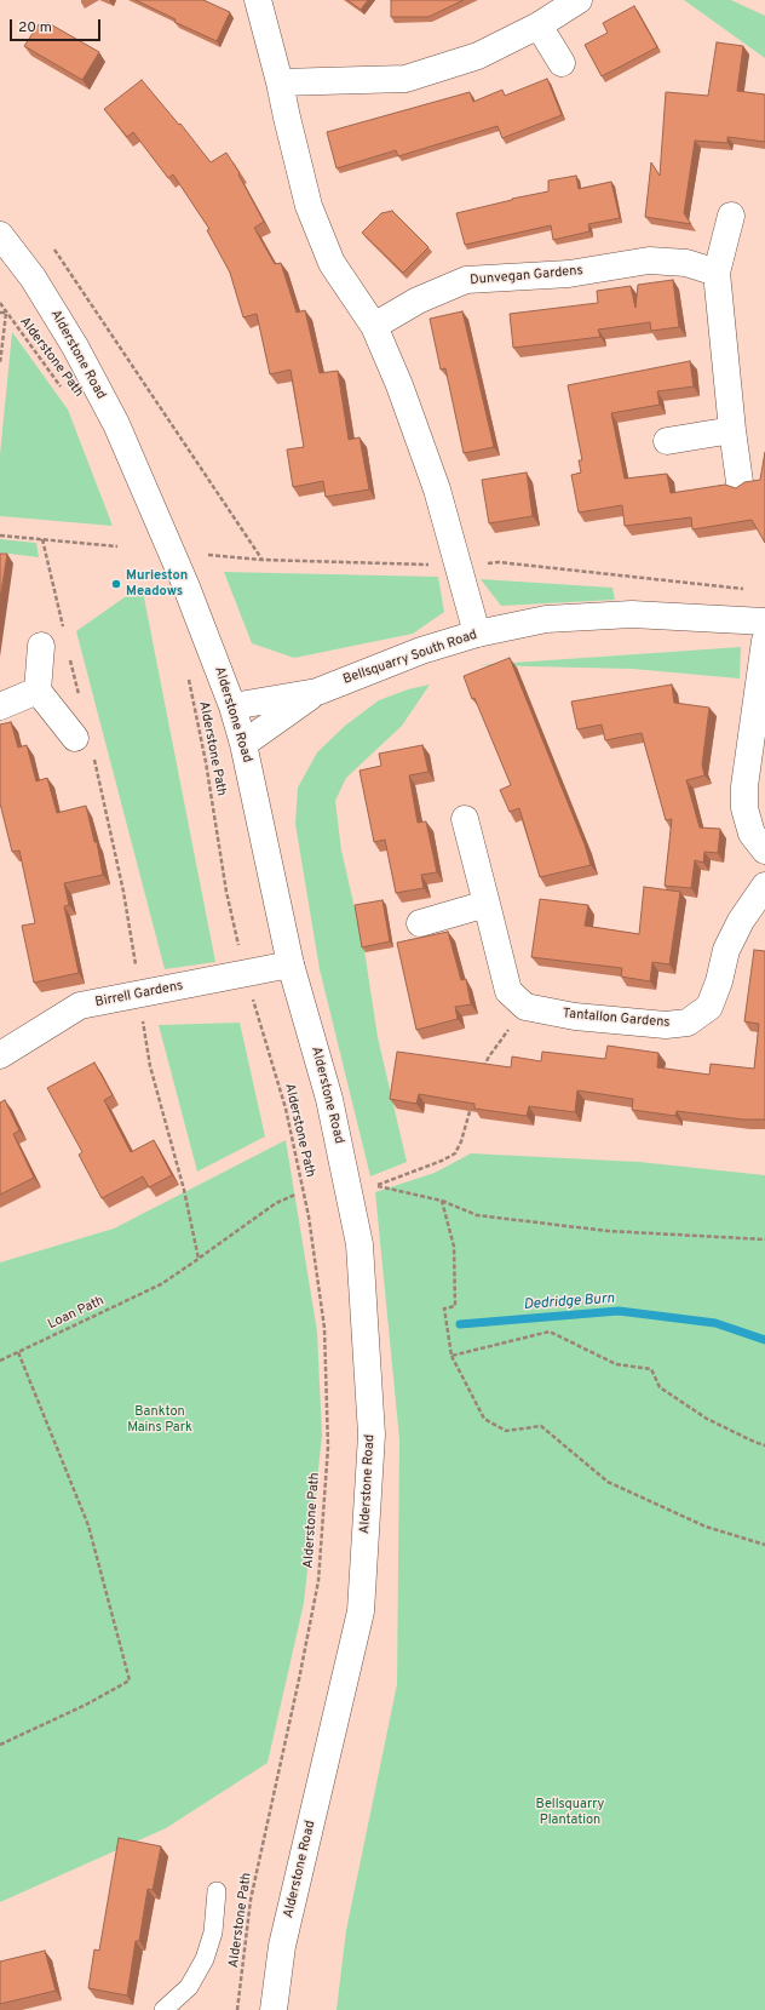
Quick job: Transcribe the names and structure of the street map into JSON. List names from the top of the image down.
{
  "streets": {
    "street": [
      "Dunvegan Gardens",
      "Alderstone Road",
      "Bellsquarry South Road",
      "Birrell Gardens",
      "Tantallon Gardens"
    ],
    "path": ["Alderstone Path", "Loan Path"]
  },
  "crossings": [
    ["Alderstone Road", "Bellsquarry South Road"],
    ["Alderstone Road", "Birrell Gardens"],
    ["Alderstone Path", "Birrell Gardens"]
  ],
  "water": ["Dedridge Burn"],
  "parks": ["Bankton Mains Park", "Bellsquarry Plantation"],
  "places": ["Murieston Meadows"],
  "scale_bar": "20 m"
}
